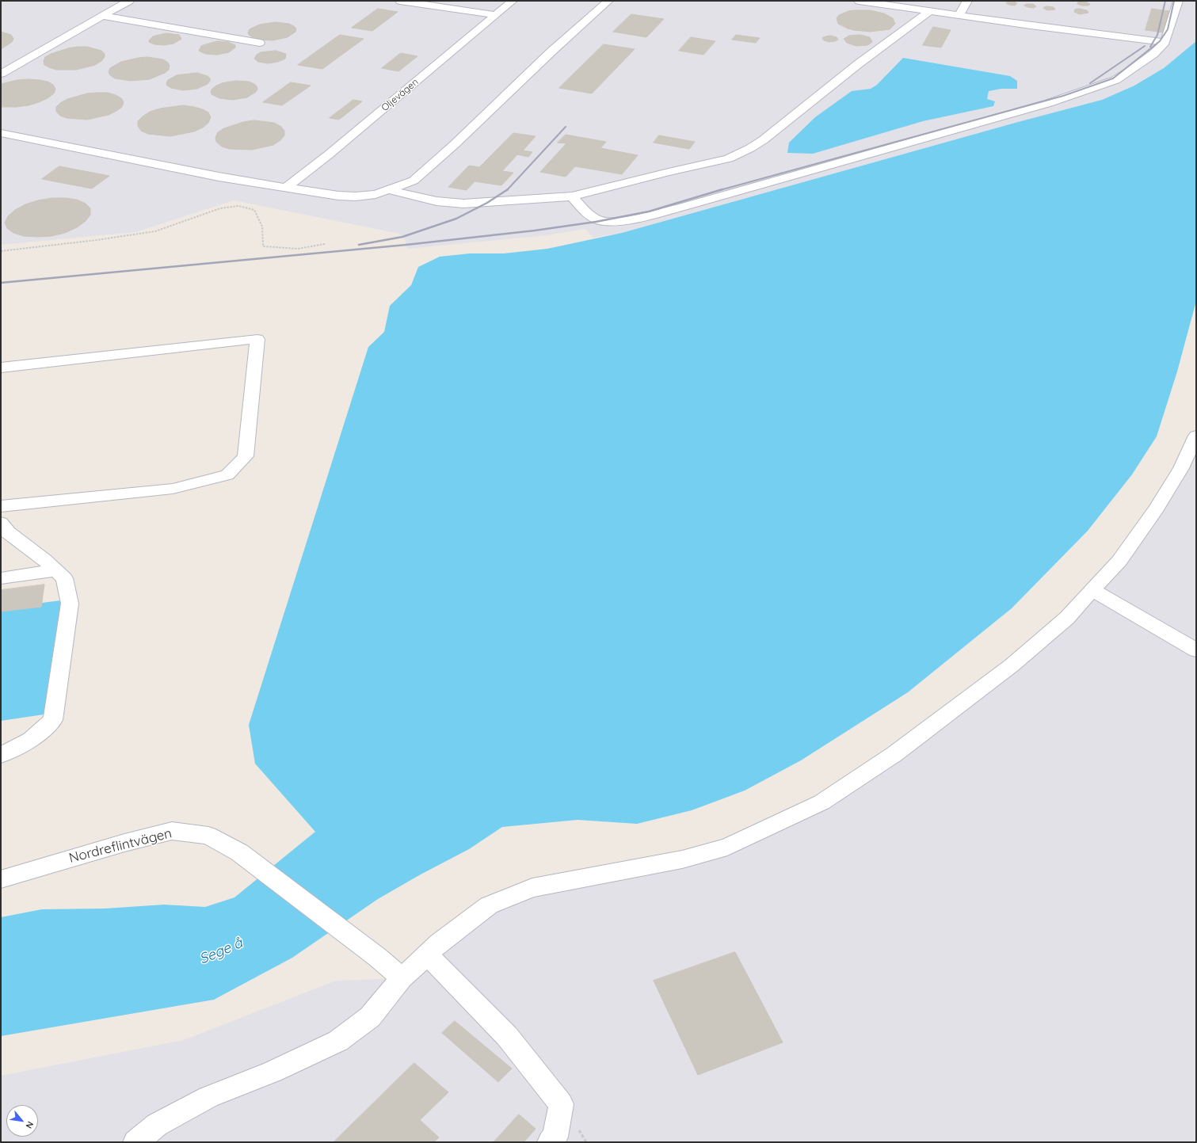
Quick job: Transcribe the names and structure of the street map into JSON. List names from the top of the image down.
{
  "streets": {
    "street": ["Oljevägen", "Nordreflintvägen"]
  },
  "water": ["Sege å"],
  "north": "bottom right"
}
